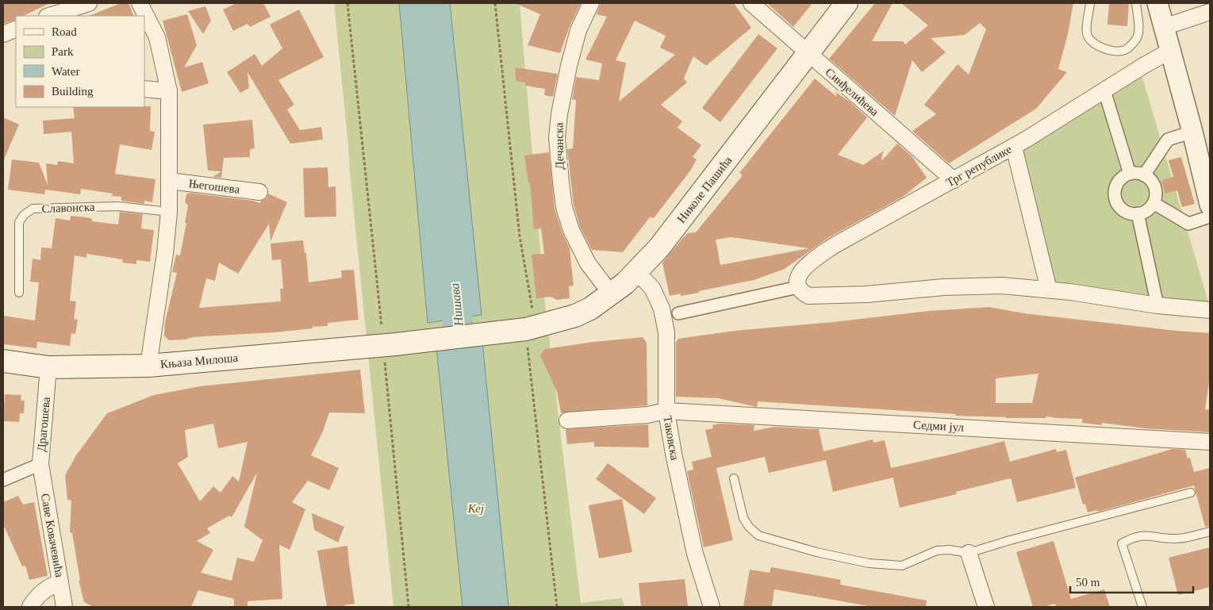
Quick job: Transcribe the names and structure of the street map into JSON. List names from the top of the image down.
{
  "streets": {
    "main road": ["Николе Пашића", "Књаза Милоша"],
    "street": [
      "Синђелићева",
      "Дечанска",
      "Трг републике",
      "Његошева",
      "Драгошева",
      "Седми јул",
      "Таковска",
      "Саве Ковачевића"
    ],
    "lane": ["Славонска"]
  },
  "crossings": [
    ["Синђелићева", "Трг републике"],
    ["Синђелићева", "Николе Пашића"],
    ["Николе Пашића", "Књаза Милоша"],
    ["Николе Пашића", "Таковска"],
    ["Књаза Милоша", "Драгошева"],
    ["Драгошева", "Саве Ковачевића"],
    ["Седми јул", "Таковска"]
  ],
  "water": ["Нишава"],
  "parks": ["Кеј"],
  "legend": [
    "Road",
    "Park",
    "Water",
    "Building"
  ],
  "scale_bar": "50 m"
}
